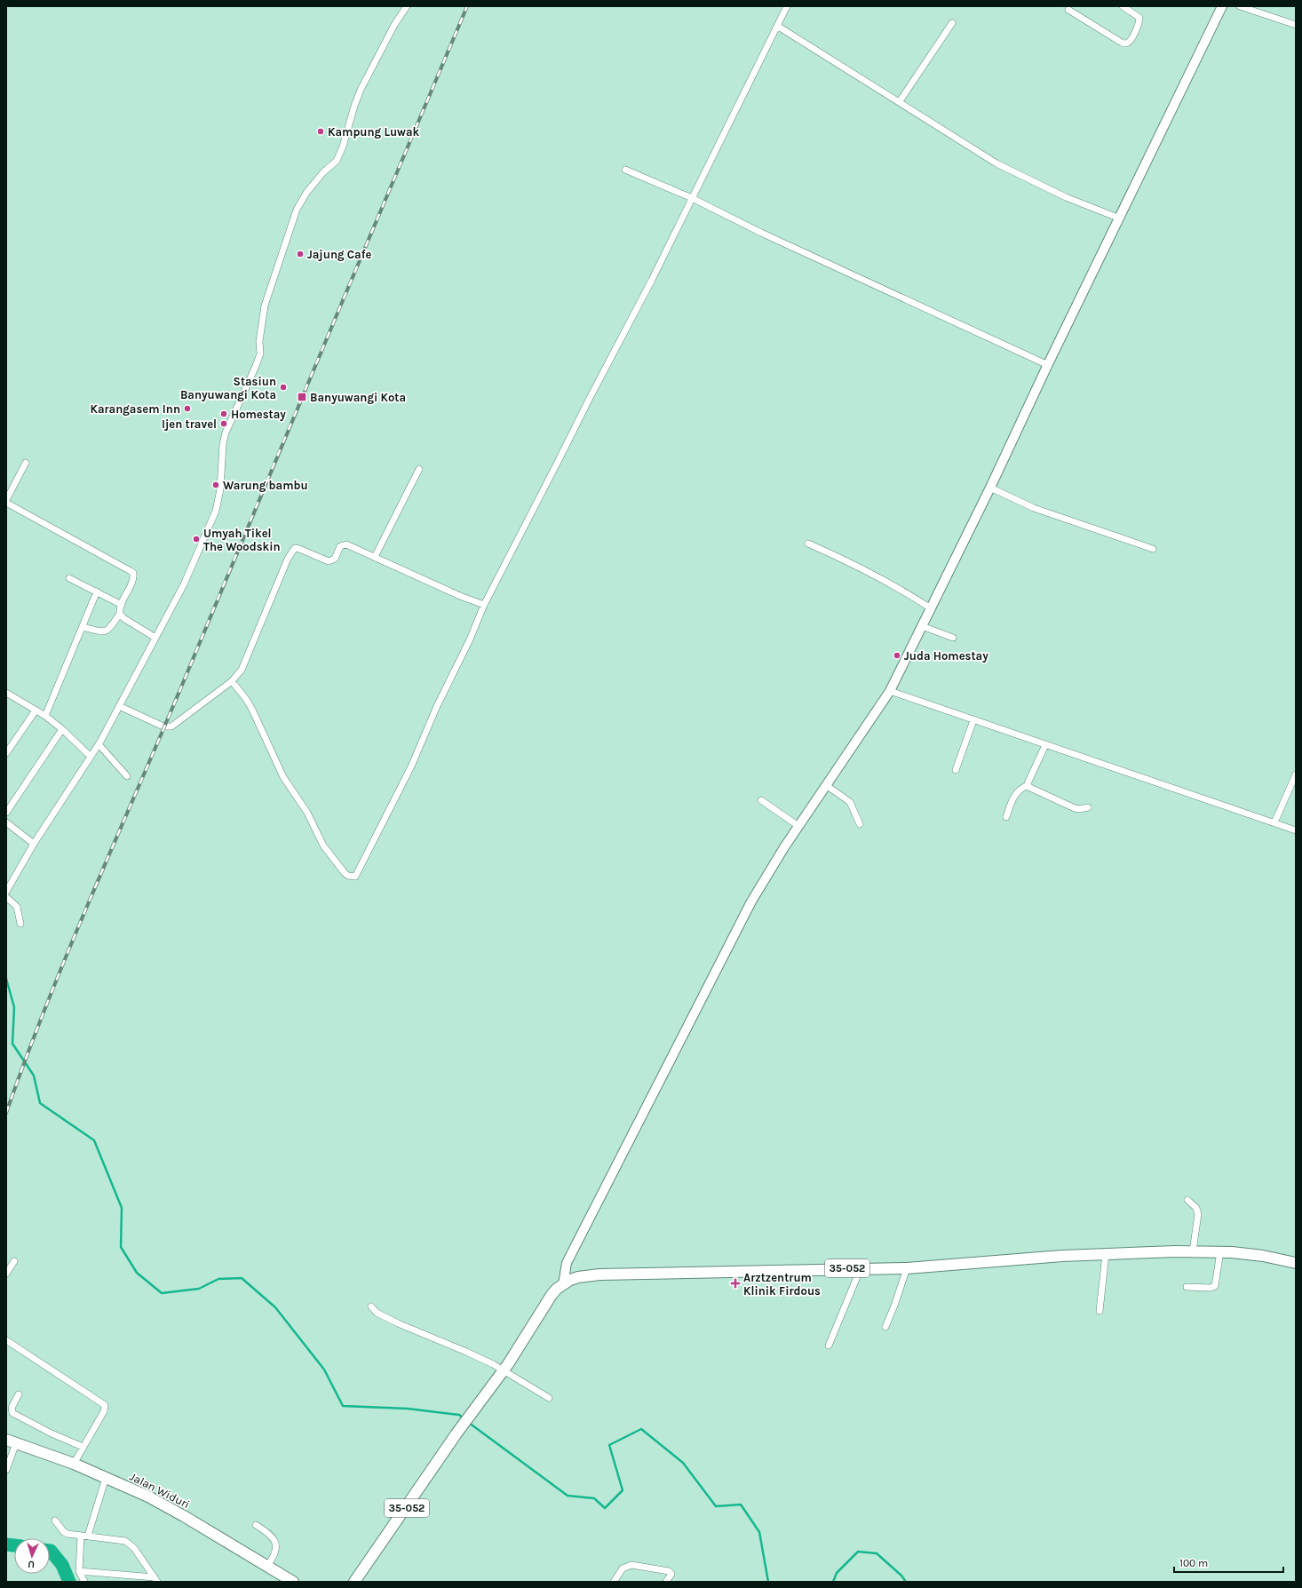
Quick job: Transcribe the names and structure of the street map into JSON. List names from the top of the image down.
{
  "streets": {
    "main road": ["35-052", "Jalan Widuri"]
  },
  "places": {
    "other": [
      "Kampung Luwak",
      "Jajung Cafe",
      "Stasiun Banyuwangi Kota",
      "Karangasem Inn",
      "Homestay",
      "Ijen travel",
      "Warung bambu",
      "Umyah Tikel The Woodskin",
      "Juda Homestay"
    ],
    "transit": ["Banyuwangi Kota"],
    "health": ["Arztzentrum Klinik Firdous"]
  },
  "scale_bar": "100 m",
  "north": "bottom"
}
